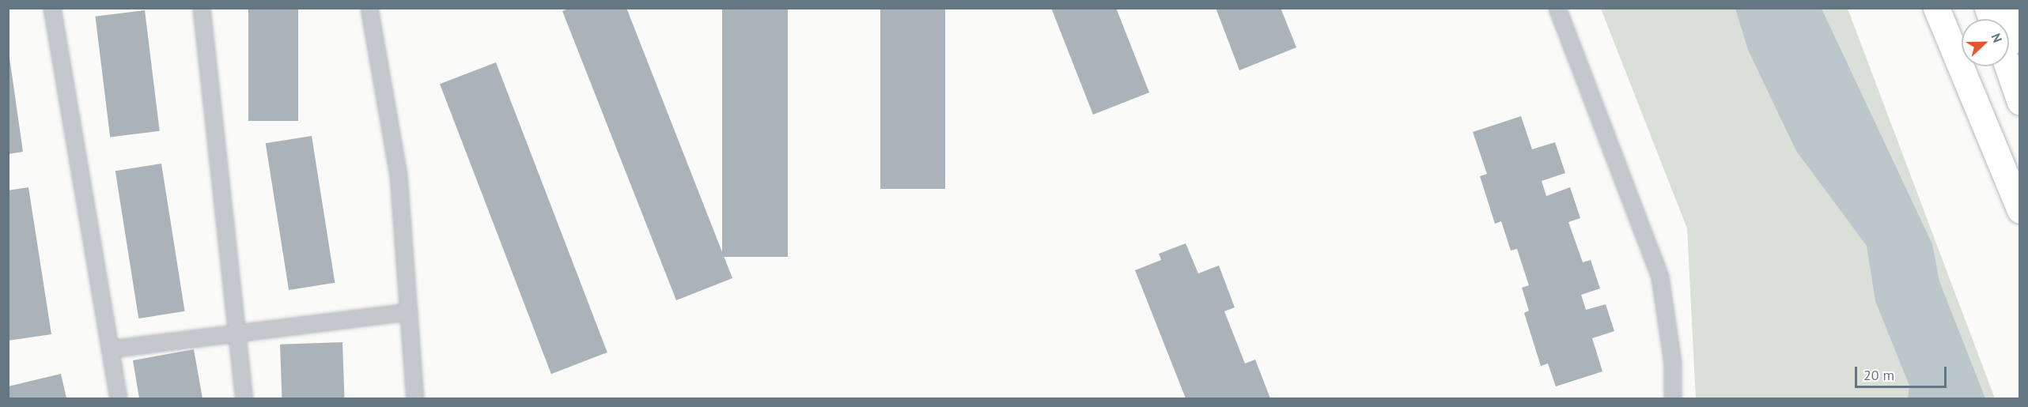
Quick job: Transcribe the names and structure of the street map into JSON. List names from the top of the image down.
{
  "scale_bar": "20 m",
  "north": "right"
}
